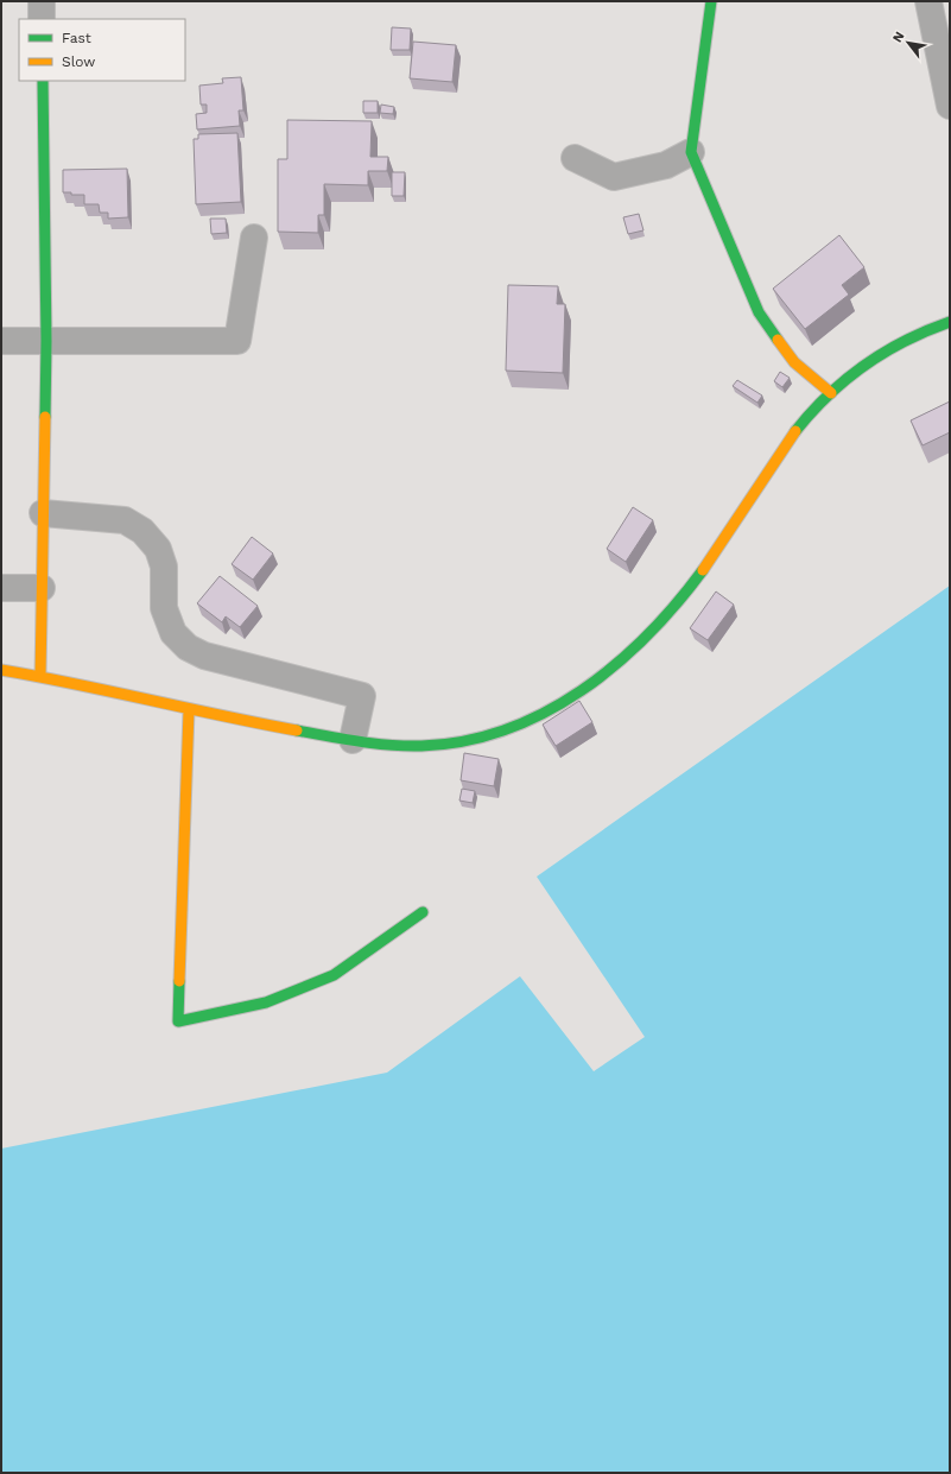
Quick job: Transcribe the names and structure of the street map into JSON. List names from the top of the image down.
{
  "legend": ["Fast", "Slow"],
  "north": "top left"
}
